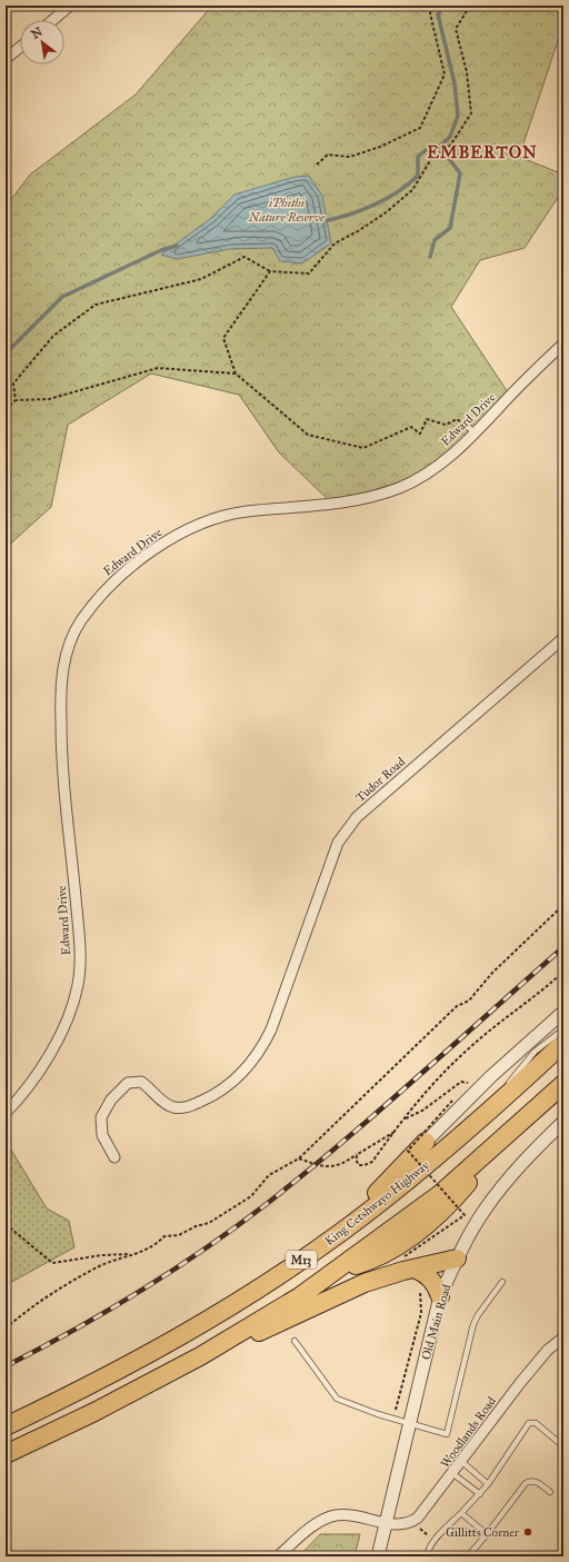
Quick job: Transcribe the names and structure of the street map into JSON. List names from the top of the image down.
{
  "streets": {
    "highway": ["King Cetshwayo Highway", "M13"],
    "street": [
      "Edward Drive",
      "Tudor Road",
      "Old Main Road",
      "Woodlands Road"
    ]
  },
  "districts": ["EMBERTON"],
  "parks": ["iPhithi Nature Reserve"],
  "places": ["Gillitts Corner"],
  "north": "top left"
}
